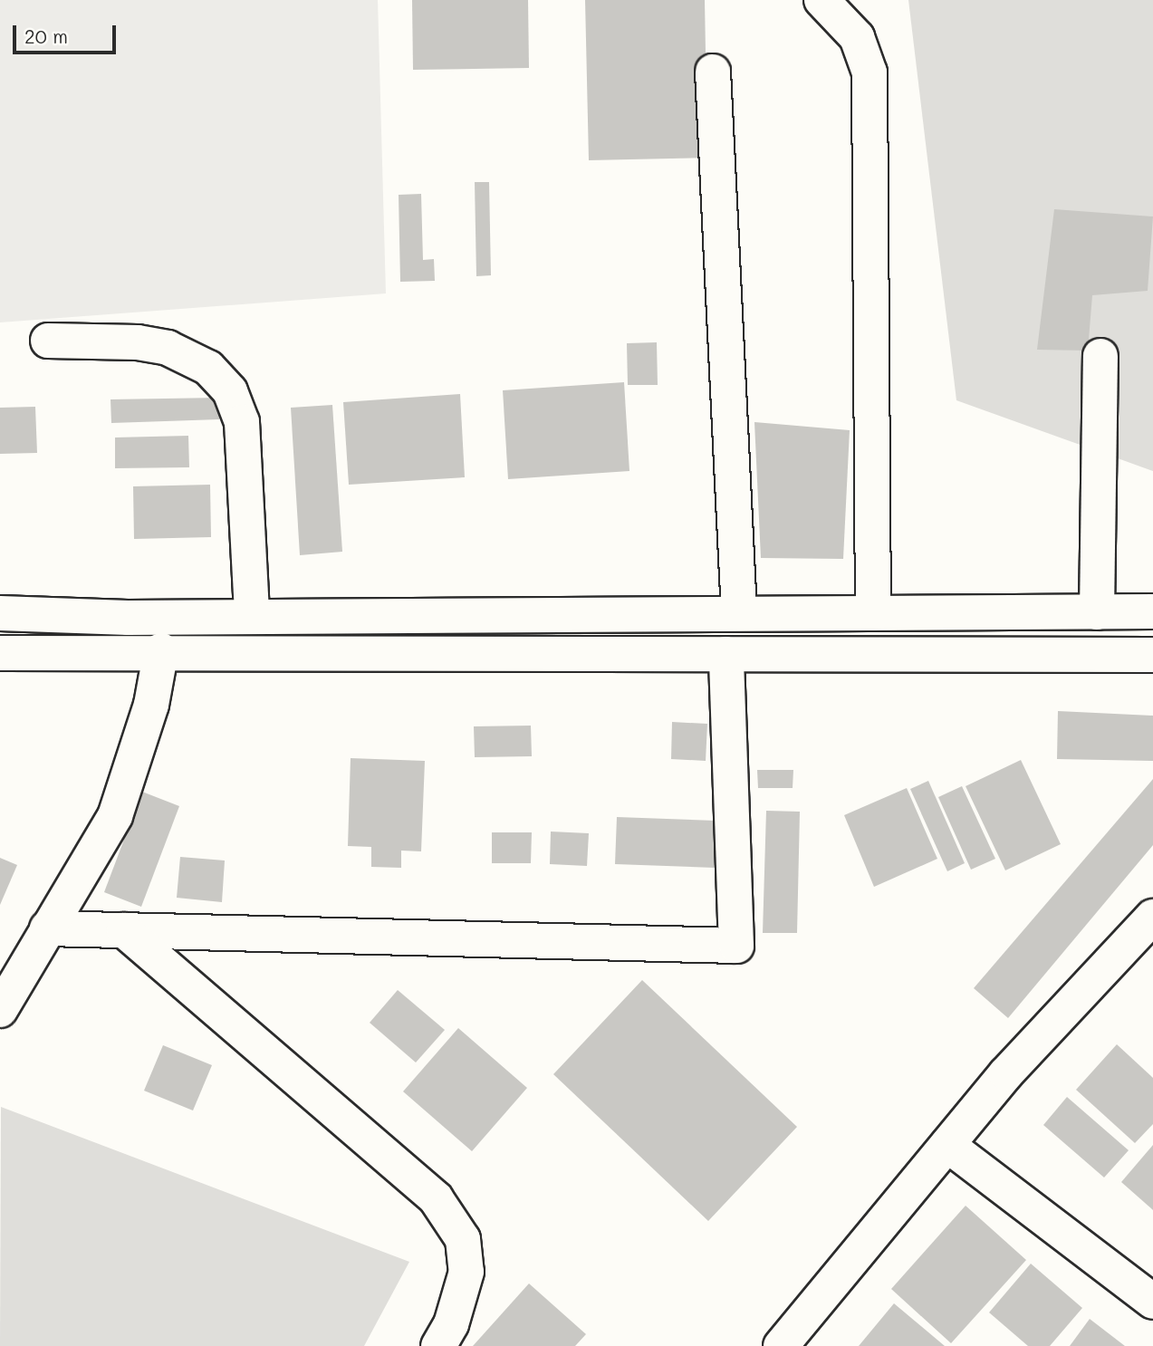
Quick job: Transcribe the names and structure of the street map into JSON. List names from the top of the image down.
{
  "scale_bar": "20 m"
}
